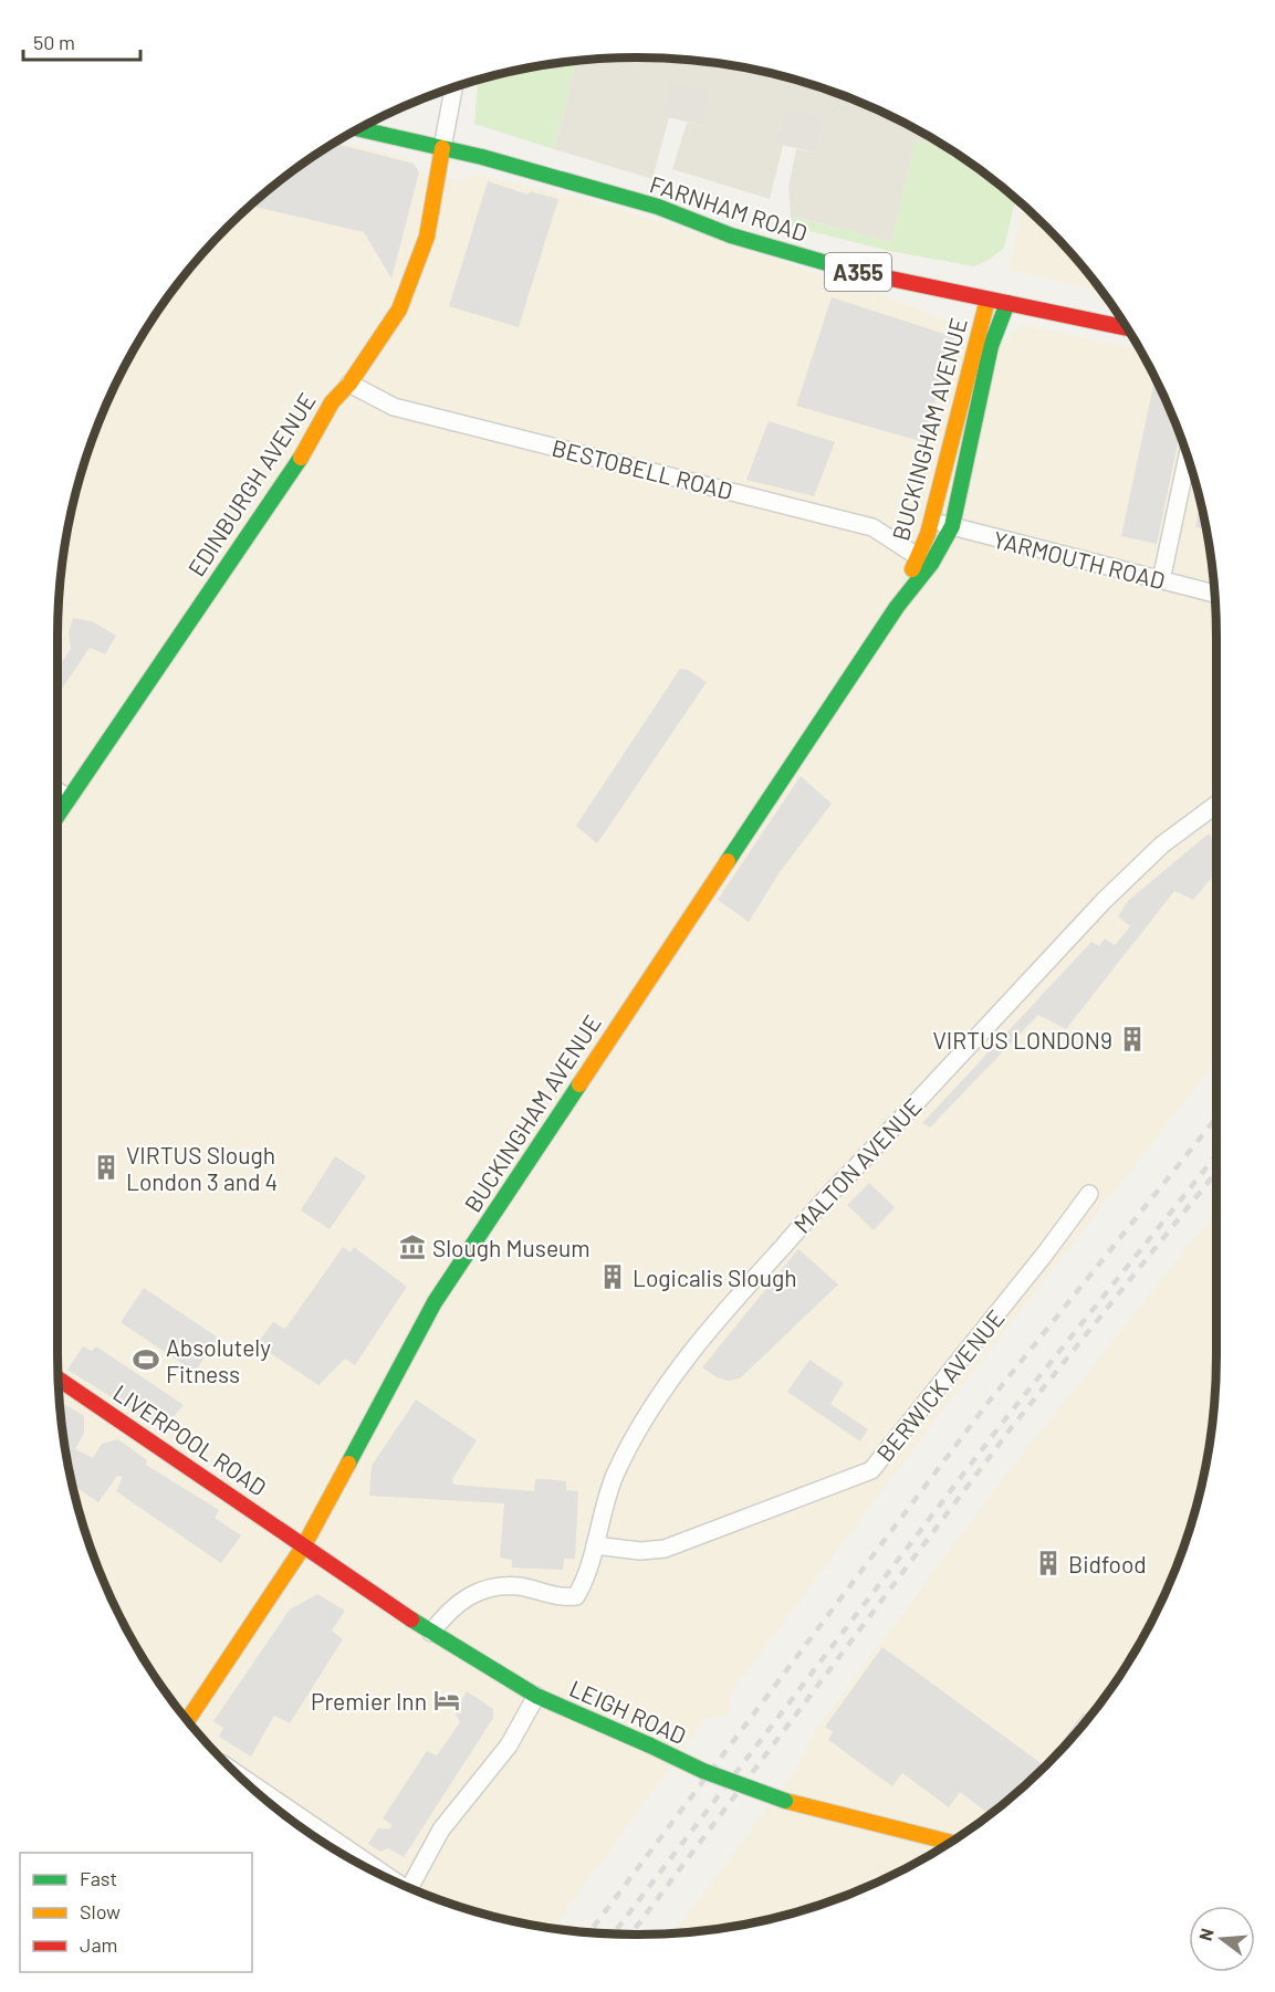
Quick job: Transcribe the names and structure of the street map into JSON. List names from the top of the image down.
{
  "streets": {
    "street": [
      "FARNHAM ROAD",
      "A355",
      "BUCKINGHAM AVENUE",
      "BESTOBELL ROAD",
      "EDINBURGH AVENUE",
      "YARMOUTH ROAD",
      "MALTON AVENUE",
      "BERWICK AVENUE",
      "LIVERPOOL ROAD",
      "LEIGH ROAD"
    ]
  },
  "crossings": [
    ["FARNHAM ROAD", "BUCKINGHAM AVENUE"],
    ["FARNHAM ROAD", "EDINBURGH AVENUE"],
    ["BUCKINGHAM AVENUE", "BESTOBELL ROAD"],
    ["BUCKINGHAM AVENUE", "YARMOUTH ROAD"],
    ["BUCKINGHAM AVENUE", "LIVERPOOL ROAD"],
    ["BUCKINGHAM AVENUE", "LEIGH ROAD"],
    ["BESTOBELL ROAD", "EDINBURGH AVENUE"],
    ["MALTON AVENUE", "BERWICK AVENUE"],
    ["MALTON AVENUE", "LEIGH ROAD"],
    ["LIVERPOOL ROAD", "LEIGH ROAD"]
  ],
  "places": {
    "building": [
      "VIRTUS LONDON9",
      "VIRTUS Slough London 3 and 4",
      "Logicalis Slough",
      "Bidfood"
    ],
    "museum": ["Slough Museum"],
    "sports": ["Absolutely Fitness"],
    "hotel": ["Premier Inn"]
  },
  "legend": ["Fast", "Slow", "Jam"],
  "scale_bar": "50 m",
  "north": "left"
}
